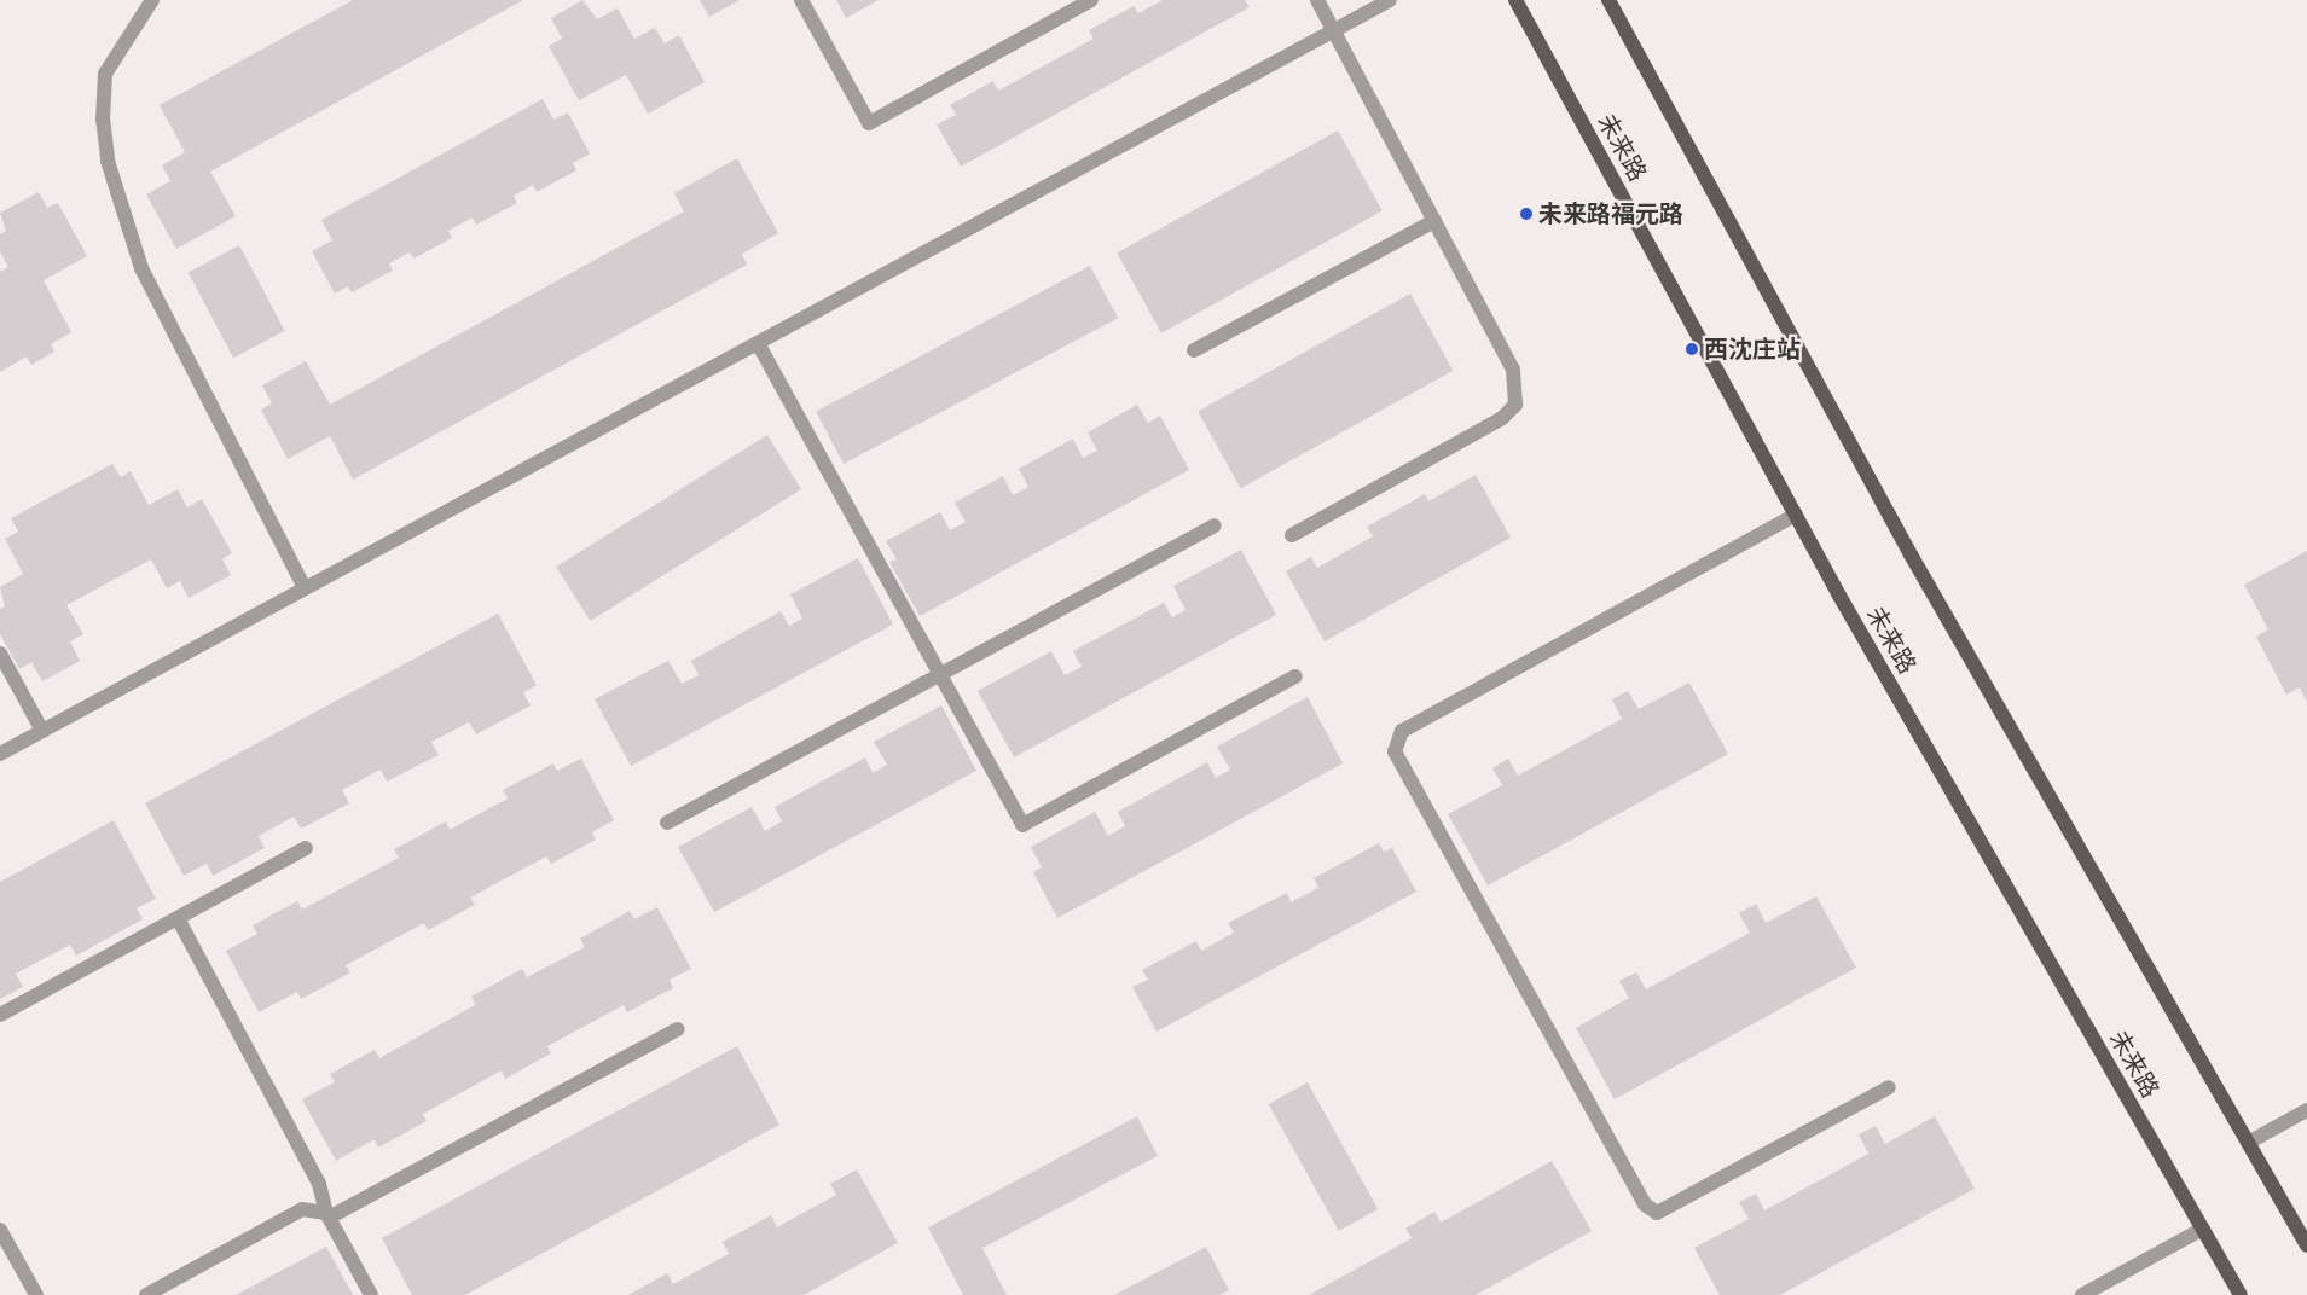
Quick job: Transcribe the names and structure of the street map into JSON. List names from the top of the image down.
{
  "streets": {
    "main road": ["未来路"]
  },
  "places": ["未来路福元路", "西沈庄站"]
}
